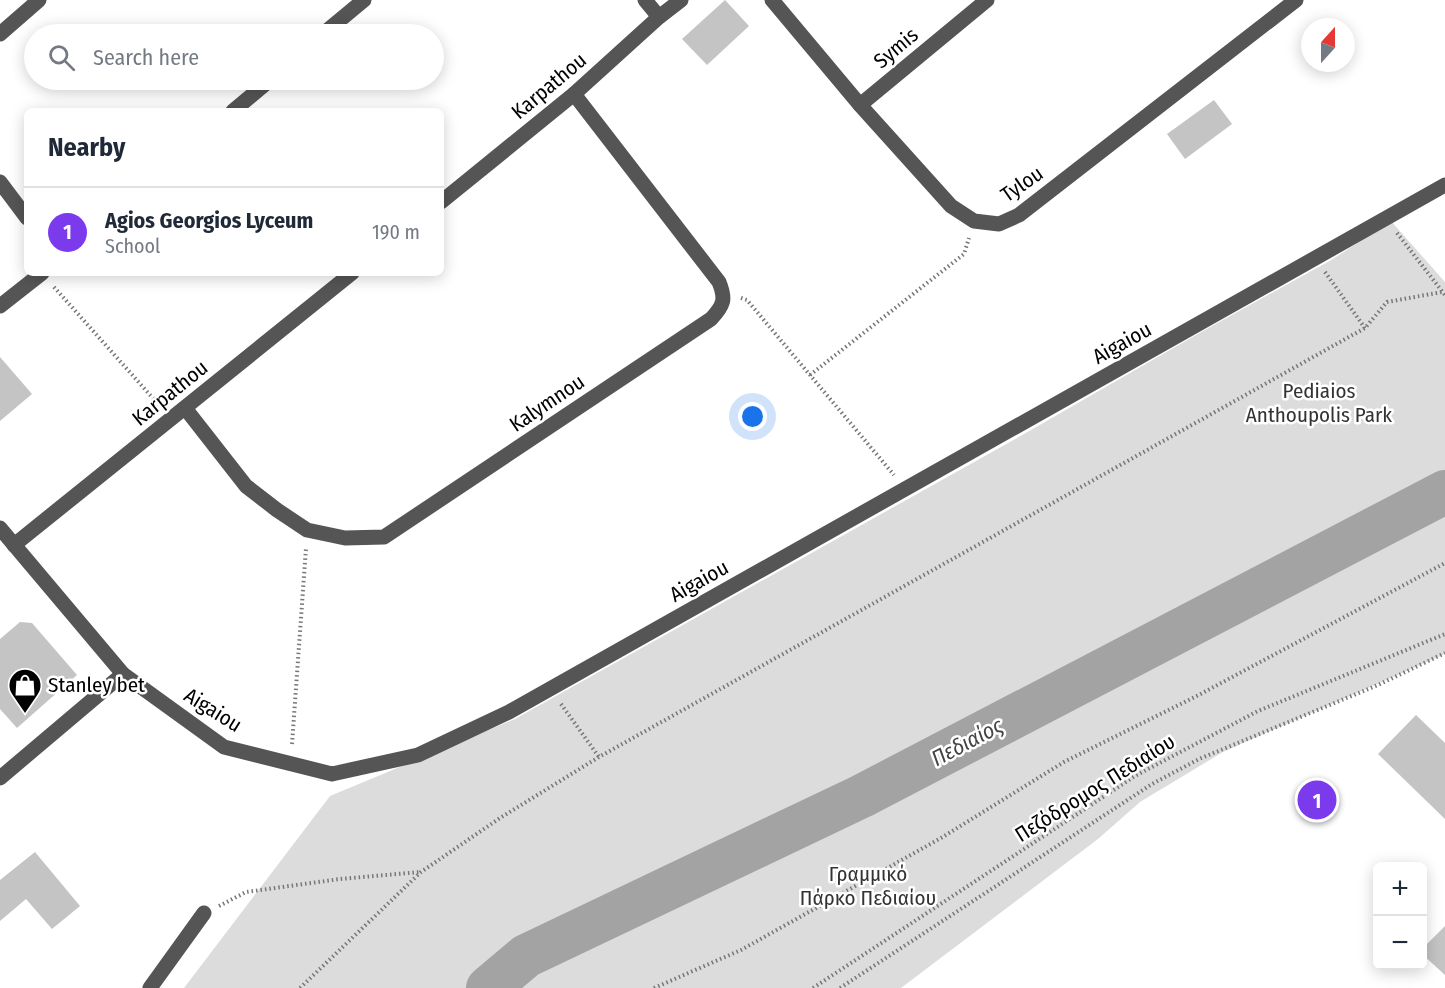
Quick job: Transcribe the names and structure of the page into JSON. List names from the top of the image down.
{
  "streets": {
    "street": [
      "Symis",
      "Karpathou",
      "Tylou",
      "Aigaiou",
      "Kalymnou"
    ],
    "path": ["Πεζόδρομος Πεδιαίου"]
  },
  "crossings": [
    ["Karpathou", "Aigaiou"],
    ["Karpathou", "Kalymnou"]
  ],
  "water": ["Πεδιαίος"],
  "parks": ["Pediaios Anthoupolis Park", "Γραμμικό Πάρκο Πεδιαίου"],
  "places": {
    "shop": ["Stanley bet"]
  },
  "north": "top",
  "page": {
    "search": "Search here",
    "heading": "Nearby",
    "list": [
      {
        "mark": "1",
        "name": "Agios Georgios Lyceum",
        "note": "School",
        "value": "190 m"
      }
    ],
    "pins": "1",
    "map_buttons": ["+", "−"]
  }
}
